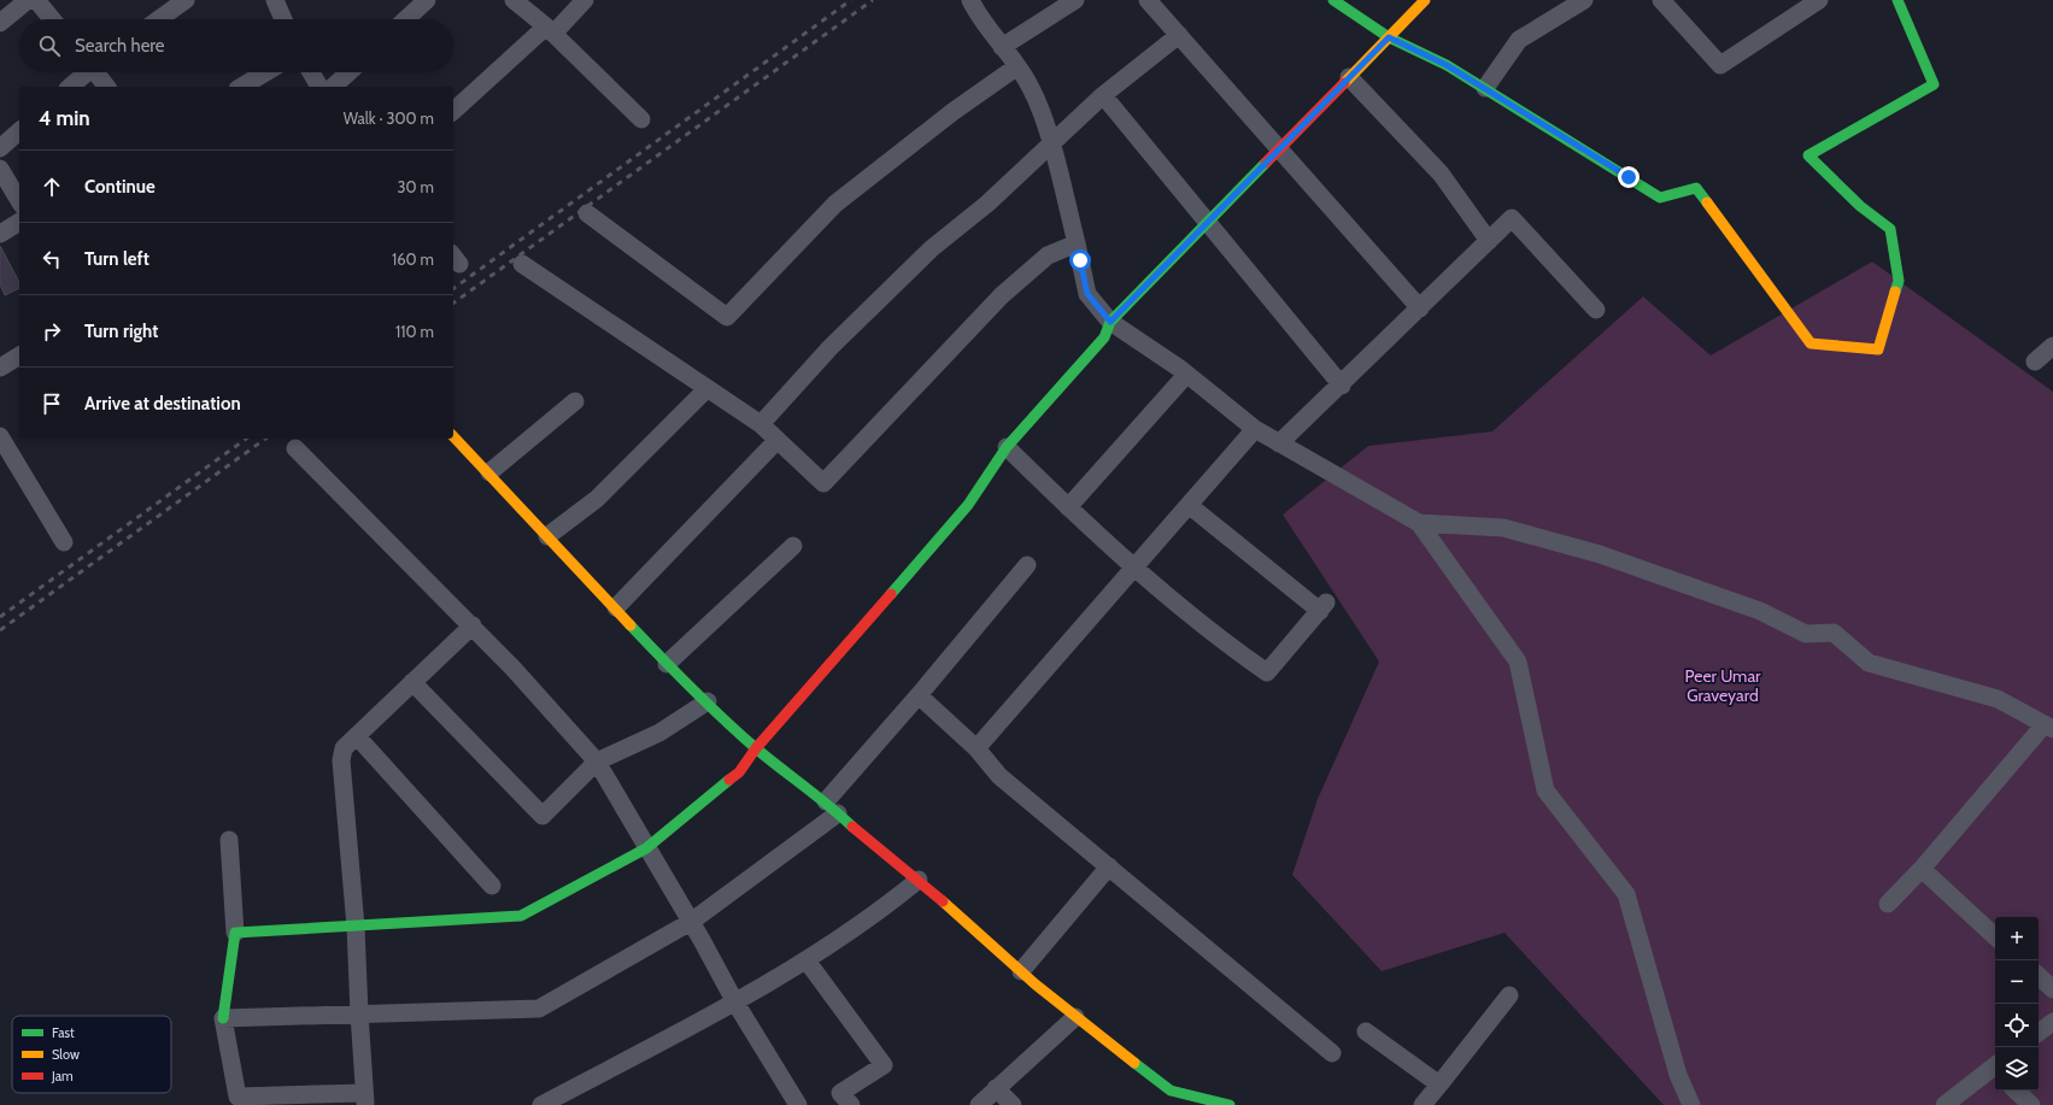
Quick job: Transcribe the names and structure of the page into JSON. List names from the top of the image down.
{
  "parks": ["Peer Umar Graveyard"],
  "legend": ["Fast", "Slow", "Jam"],
  "page": {
    "search": "Search here",
    "heading": ["4 min", "Walk · 300 m"],
    "list": [
      ["Continue", "30 m"],
      ["Turn left", "160 m"],
      ["Turn right", "110 m"],
      "Arrive at destination"
    ],
    "map_buttons": ["+", "−"]
  }
}
